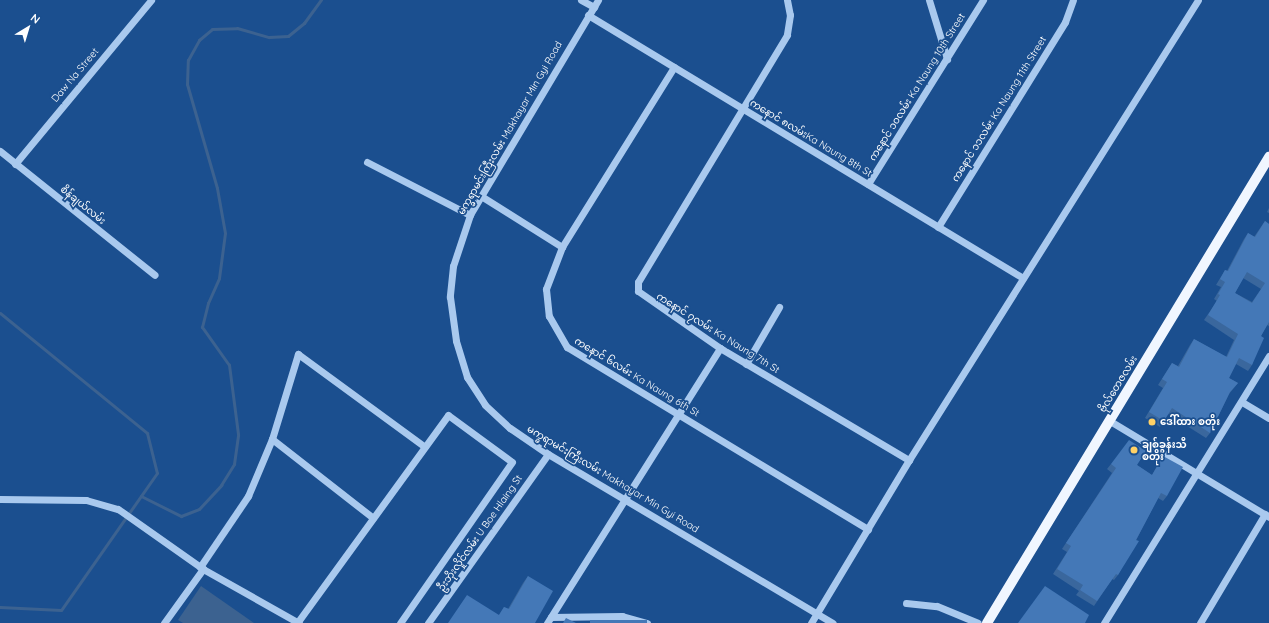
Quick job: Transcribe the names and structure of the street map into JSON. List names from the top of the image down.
{
  "streets": {
    "main road": ["ဗိုလ်တေဇလမ်း"],
    "street": [
      "Daw Na Street",
      "ကနောင် ၁၀လမ်း Ka Naung 10th Street",
      "ကနောင် ၁၁လမ်း Ka Naung 11th Street",
      "မက္ခရာမင်းကြီးလမ်း Makhayar Min Gyi Road",
      "ကနောင် ၈လမ်းKa Naung 8th St",
      "စိန်ချယ်လမ်း",
      "ကနောင် ၇လမ်း Ka Naung 7th St",
      "ကနောင် ၆လမ်း Ka Naung 6th St",
      "ဦးဘိုးလှိုင်လမ်း U Boe Hlaing St"
    ]
  },
  "crossings": [
    ["Daw Na Street", "စိန်ချယ်လမ်း"],
    ["ကနောင် ၁၀လမ်း Ka Naung 10th Street", "ကနောင် ၈လမ်းKa Naung 8th St"],
    ["ကနောင် ၁၁လမ်း Ka Naung 11th Street", "ကနောင် ၈လမ်းKa Naung 8th St"],
    ["မက္ခရာမင်းကြီးလမ်း Makhayar Min Gyi Road", "ကနောင် ၈လမ်းKa Naung 8th St"],
    ["မက္ခရာမင်းကြီးလမ်း Makhayar Min Gyi Road", "ဦးဘိုးလှိုင်လမ်း U Boe Hlaing St"],
    ["ကနောင် ၈လမ်းKa Naung 8th St", "ကနောင် ၇လမ်း Ka Naung 7th St"],
    ["ကနောင် ၈လမ်းKa Naung 8th St", "ကနောင် ၆လမ်း Ka Naung 6th St"]
  ],
  "places": ["ဒေါ်ထား စတိုး", "ချစ်ခွန်းသီ စတိုး"],
  "north": "top right"
}
